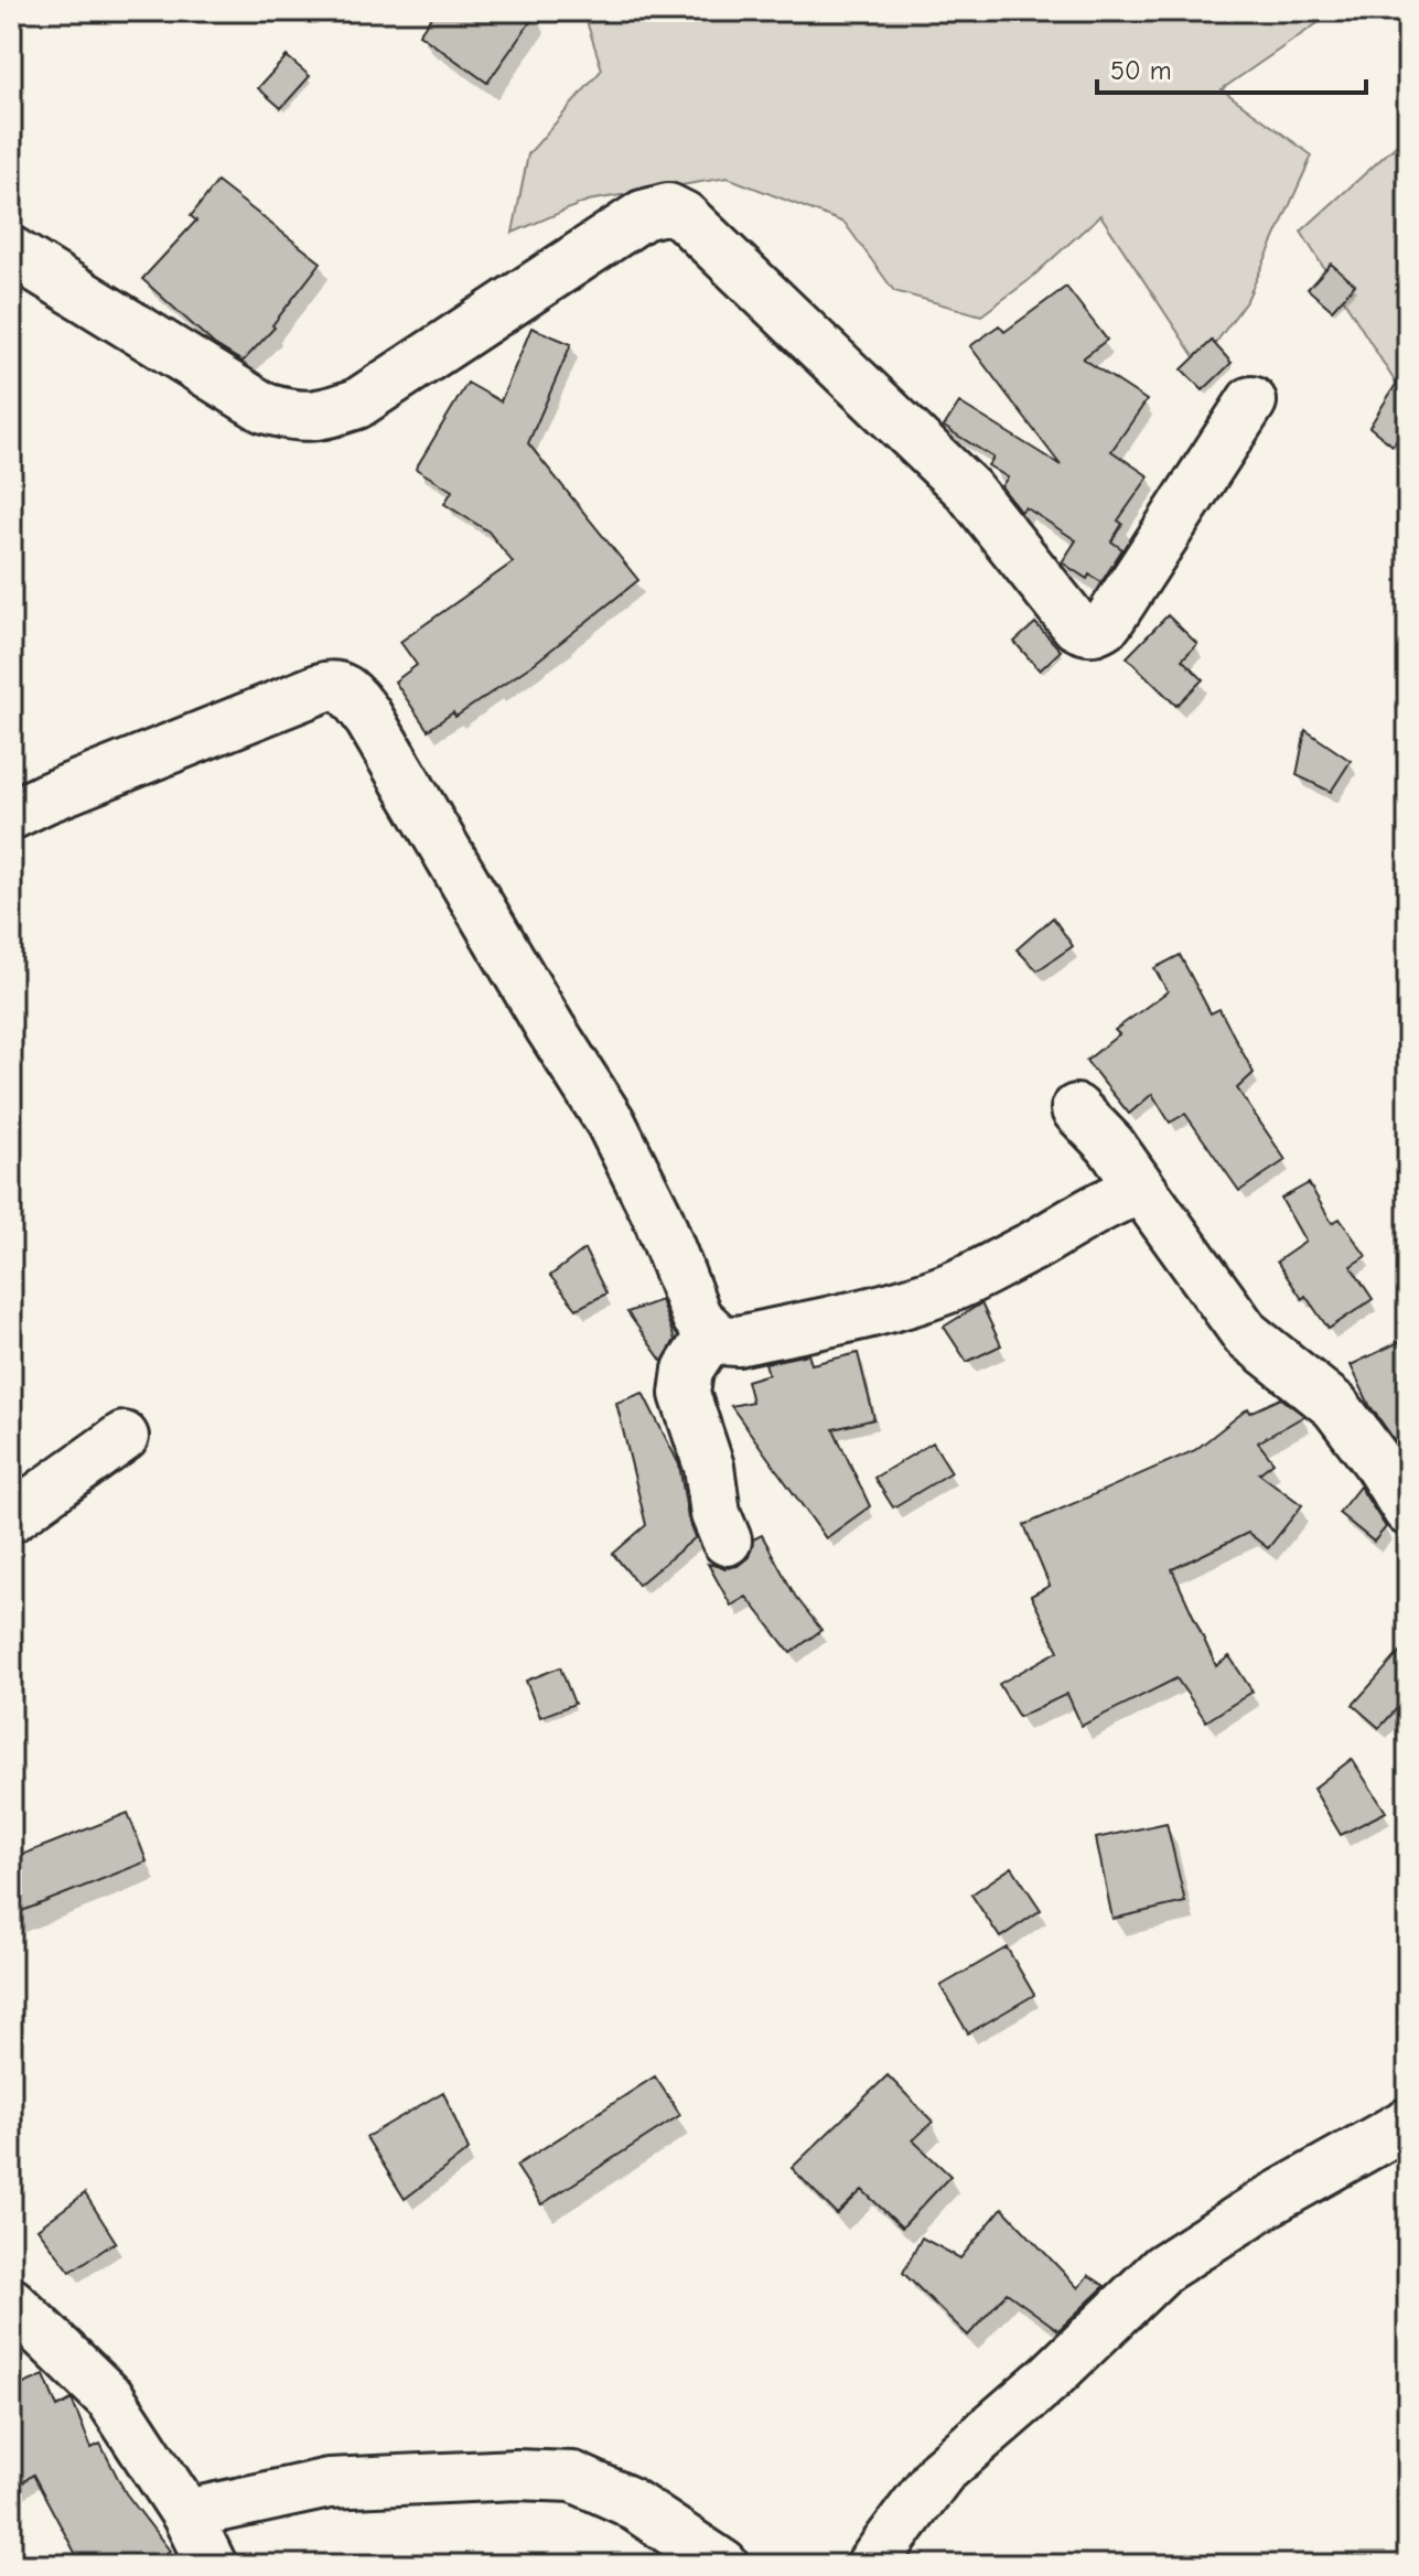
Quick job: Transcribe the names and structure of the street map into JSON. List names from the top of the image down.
{
  "scale_bar": "50 m"
}
